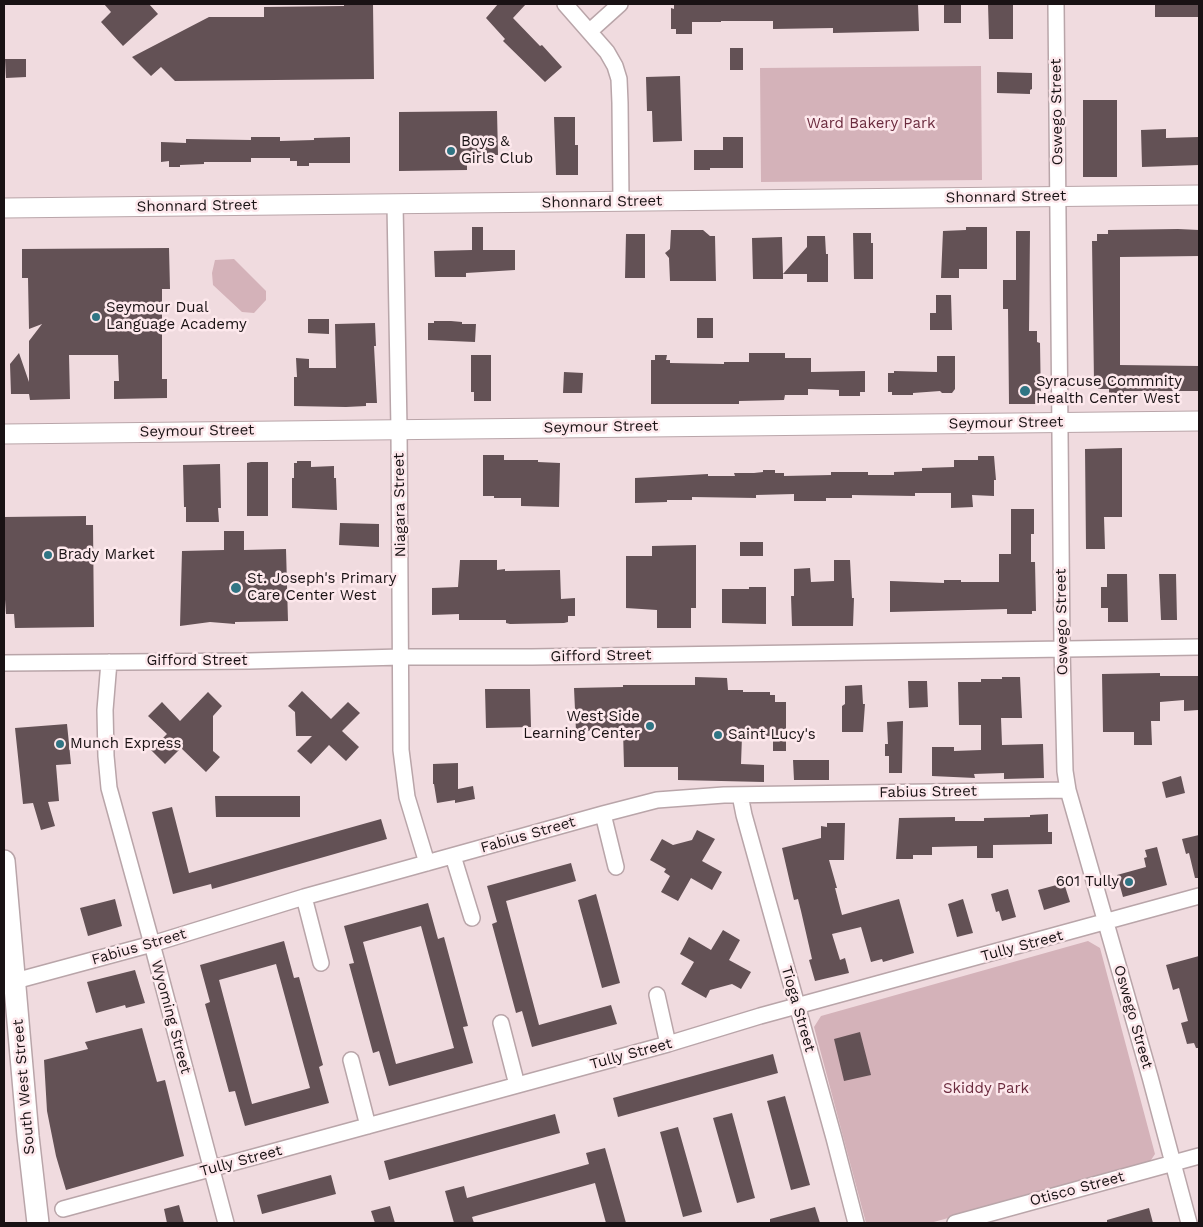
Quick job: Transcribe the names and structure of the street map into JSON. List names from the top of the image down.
{
  "streets": {
    "main road": ["South West Street"],
    "street": [
      "Oswego Street",
      "Shonnard Street",
      "Seymour Street",
      "Niagara Street",
      "Gifford Street",
      "Fabius Street",
      "Tully Street",
      "Tioga Street",
      "Wyoming Street",
      "Otisco Street"
    ]
  },
  "crossings": [
    ["Oswego Street", "Shonnard Street"],
    ["Oswego Street", "Seymour Street"],
    ["Oswego Street", "Gifford Street"],
    ["Oswego Street", "Fabius Street"],
    ["Oswego Street", "Tully Street"],
    ["Oswego Street", "Otisco Street"],
    ["Shonnard Street", "Niagara Street"],
    ["Seymour Street", "Niagara Street"],
    ["Niagara Street", "Gifford Street"],
    ["Niagara Street", "Fabius Street"],
    ["Gifford Street", "Wyoming Street"],
    ["Fabius Street", "Tioga Street"],
    ["Fabius Street", "Wyoming Street"],
    ["Fabius Street", "South West Street"],
    ["Tully Street", "Tioga Street"],
    ["Tully Street", "Wyoming Street"]
  ],
  "parks": ["Ward Bakery Park", "Skiddy Park"],
  "places": [
    "Boys & Girls Club",
    "Seymour Dual Language Academy",
    "Syracuse Commnity Health Center West",
    "Brady Market",
    "St. Joseph's Primary Care Center West",
    "West Side Learning Center",
    "Saint Lucy's",
    "Munch Express",
    "601 Tully"
  ]
}
